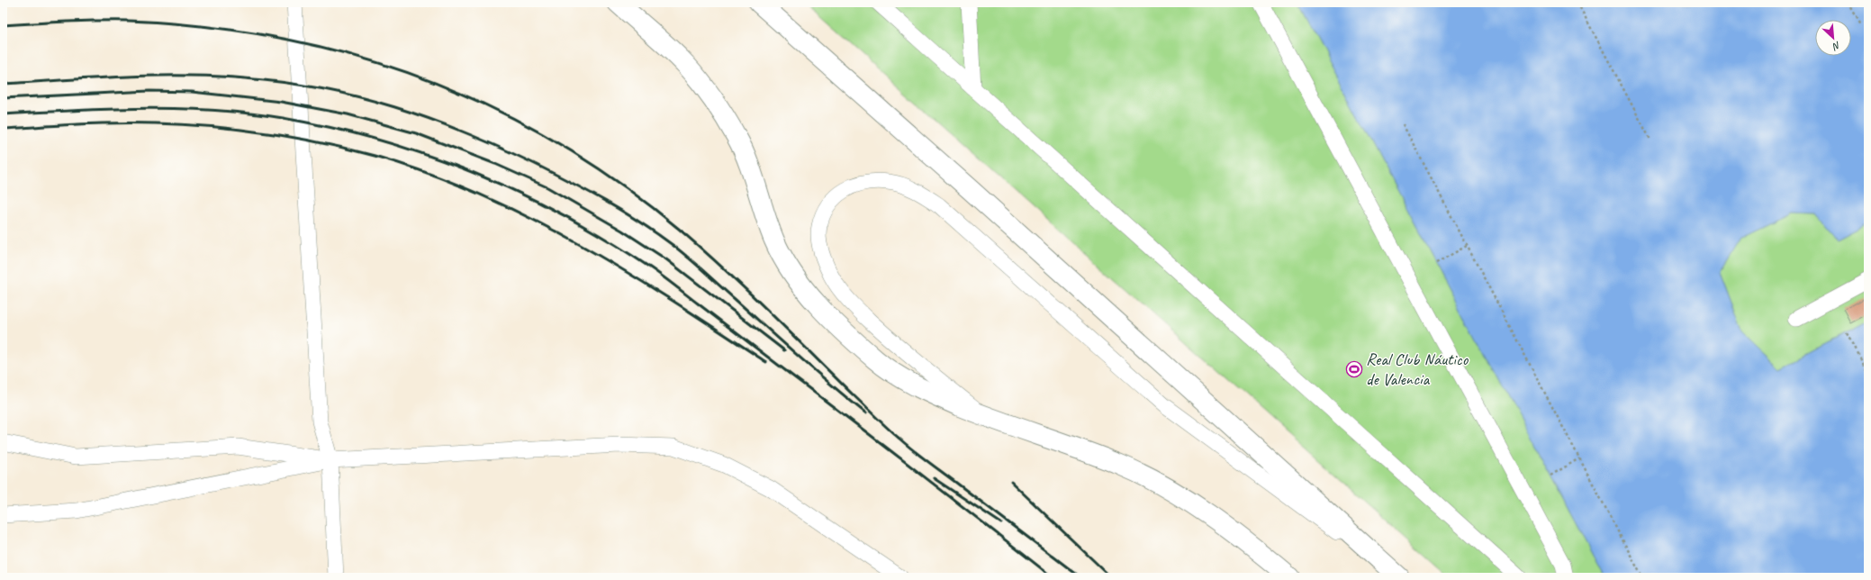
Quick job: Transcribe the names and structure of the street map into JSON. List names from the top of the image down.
{
  "places": {
    "sports": ["Real Club Náutico de Valencia"]
  },
  "north": "bottom right"
}
